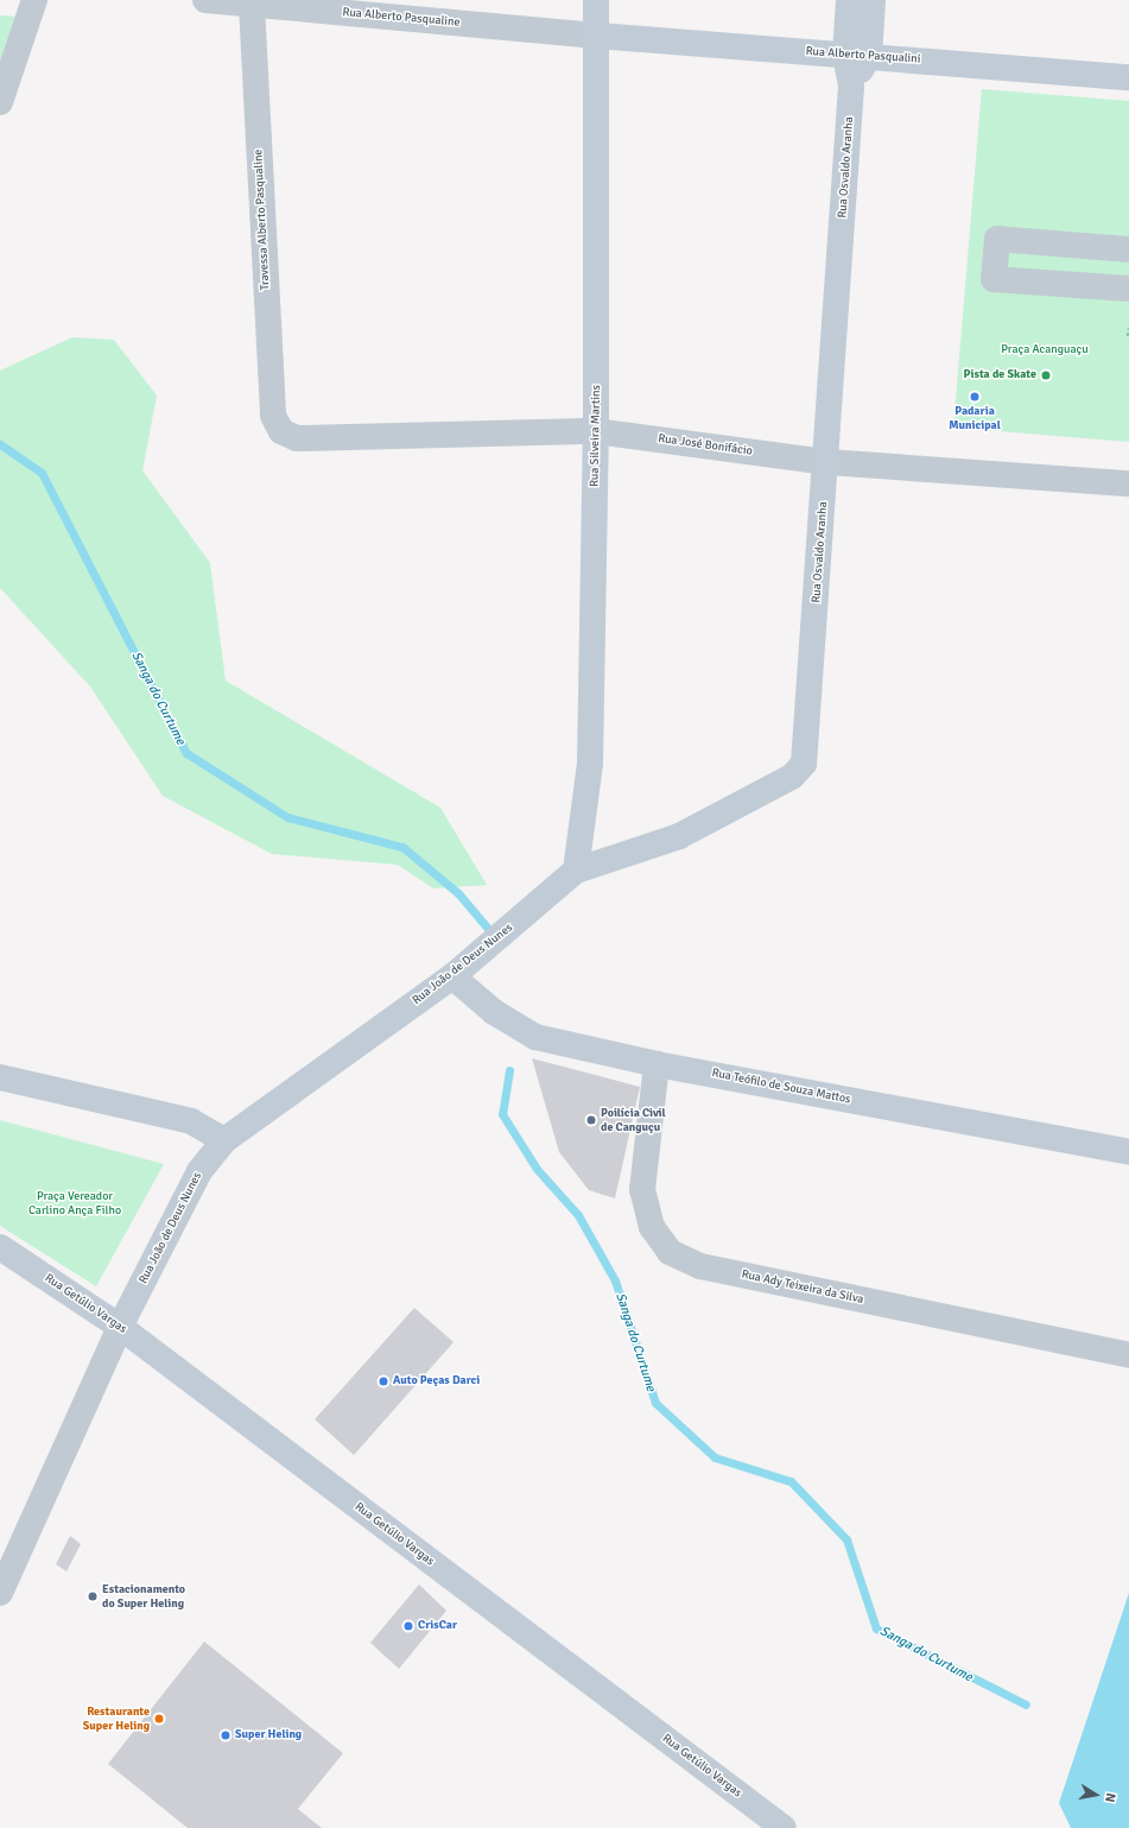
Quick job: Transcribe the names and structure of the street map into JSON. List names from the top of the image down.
{
  "streets": {
    "street": [
      "Rua Alberto Pasqualine",
      "Rua Alberto Pasqualini",
      "Rua Osvaldo Aranha",
      "Travessa Alberto Pasqualine",
      "Rua Silveira Martins",
      "Rua José Bonifácio",
      "Rua João de Deus Nunes",
      "Rua Teófilo de Souza Mattos",
      "Rua Ady Teixeira da Silva",
      "Rua Getúlio Vargas"
    ]
  },
  "crossings": [
    ["Rua Alberto Pasqualine", "Rua Alberto Pasqualini"],
    ["Rua Alberto Pasqualine", "Travessa Alberto Pasqualine"],
    ["Rua Alberto Pasqualine", "Rua Silveira Martins"],
    ["Rua Alberto Pasqualini", "Rua Osvaldo Aranha"],
    ["Rua Alberto Pasqualini", "Rua Silveira Martins"],
    ["Rua Osvaldo Aranha", "Rua Silveira Martins"],
    ["Rua Osvaldo Aranha", "Rua José Bonifácio"],
    ["Rua Osvaldo Aranha", "Rua João de Deus Nunes"],
    ["Travessa Alberto Pasqualine", "Rua José Bonifácio"],
    ["Rua Silveira Martins", "Rua José Bonifácio"],
    ["Rua Silveira Martins", "Rua João de Deus Nunes"],
    ["Rua João de Deus Nunes", "Rua Teófilo de Souza Mattos"],
    ["Rua João de Deus Nunes", "Rua Getúlio Vargas"],
    ["Rua Teófilo de Souza Mattos", "Rua Ady Teixeira da Silva"]
  ],
  "water": ["Sanga do Curtume"],
  "parks": ["Praça Acanguaçu", "Praça Vereador Carlino Ança Filho"],
  "places": [
    "Pista de Skate",
    "Padaria Municipal",
    "Poilícia Civil de Canguçu",
    "Auto Peças Darci",
    "Estacionamento do Super Heling",
    "CrisCar",
    "Restaurante Super Heling",
    "Super Heling"
  ],
  "north": "right"
}
